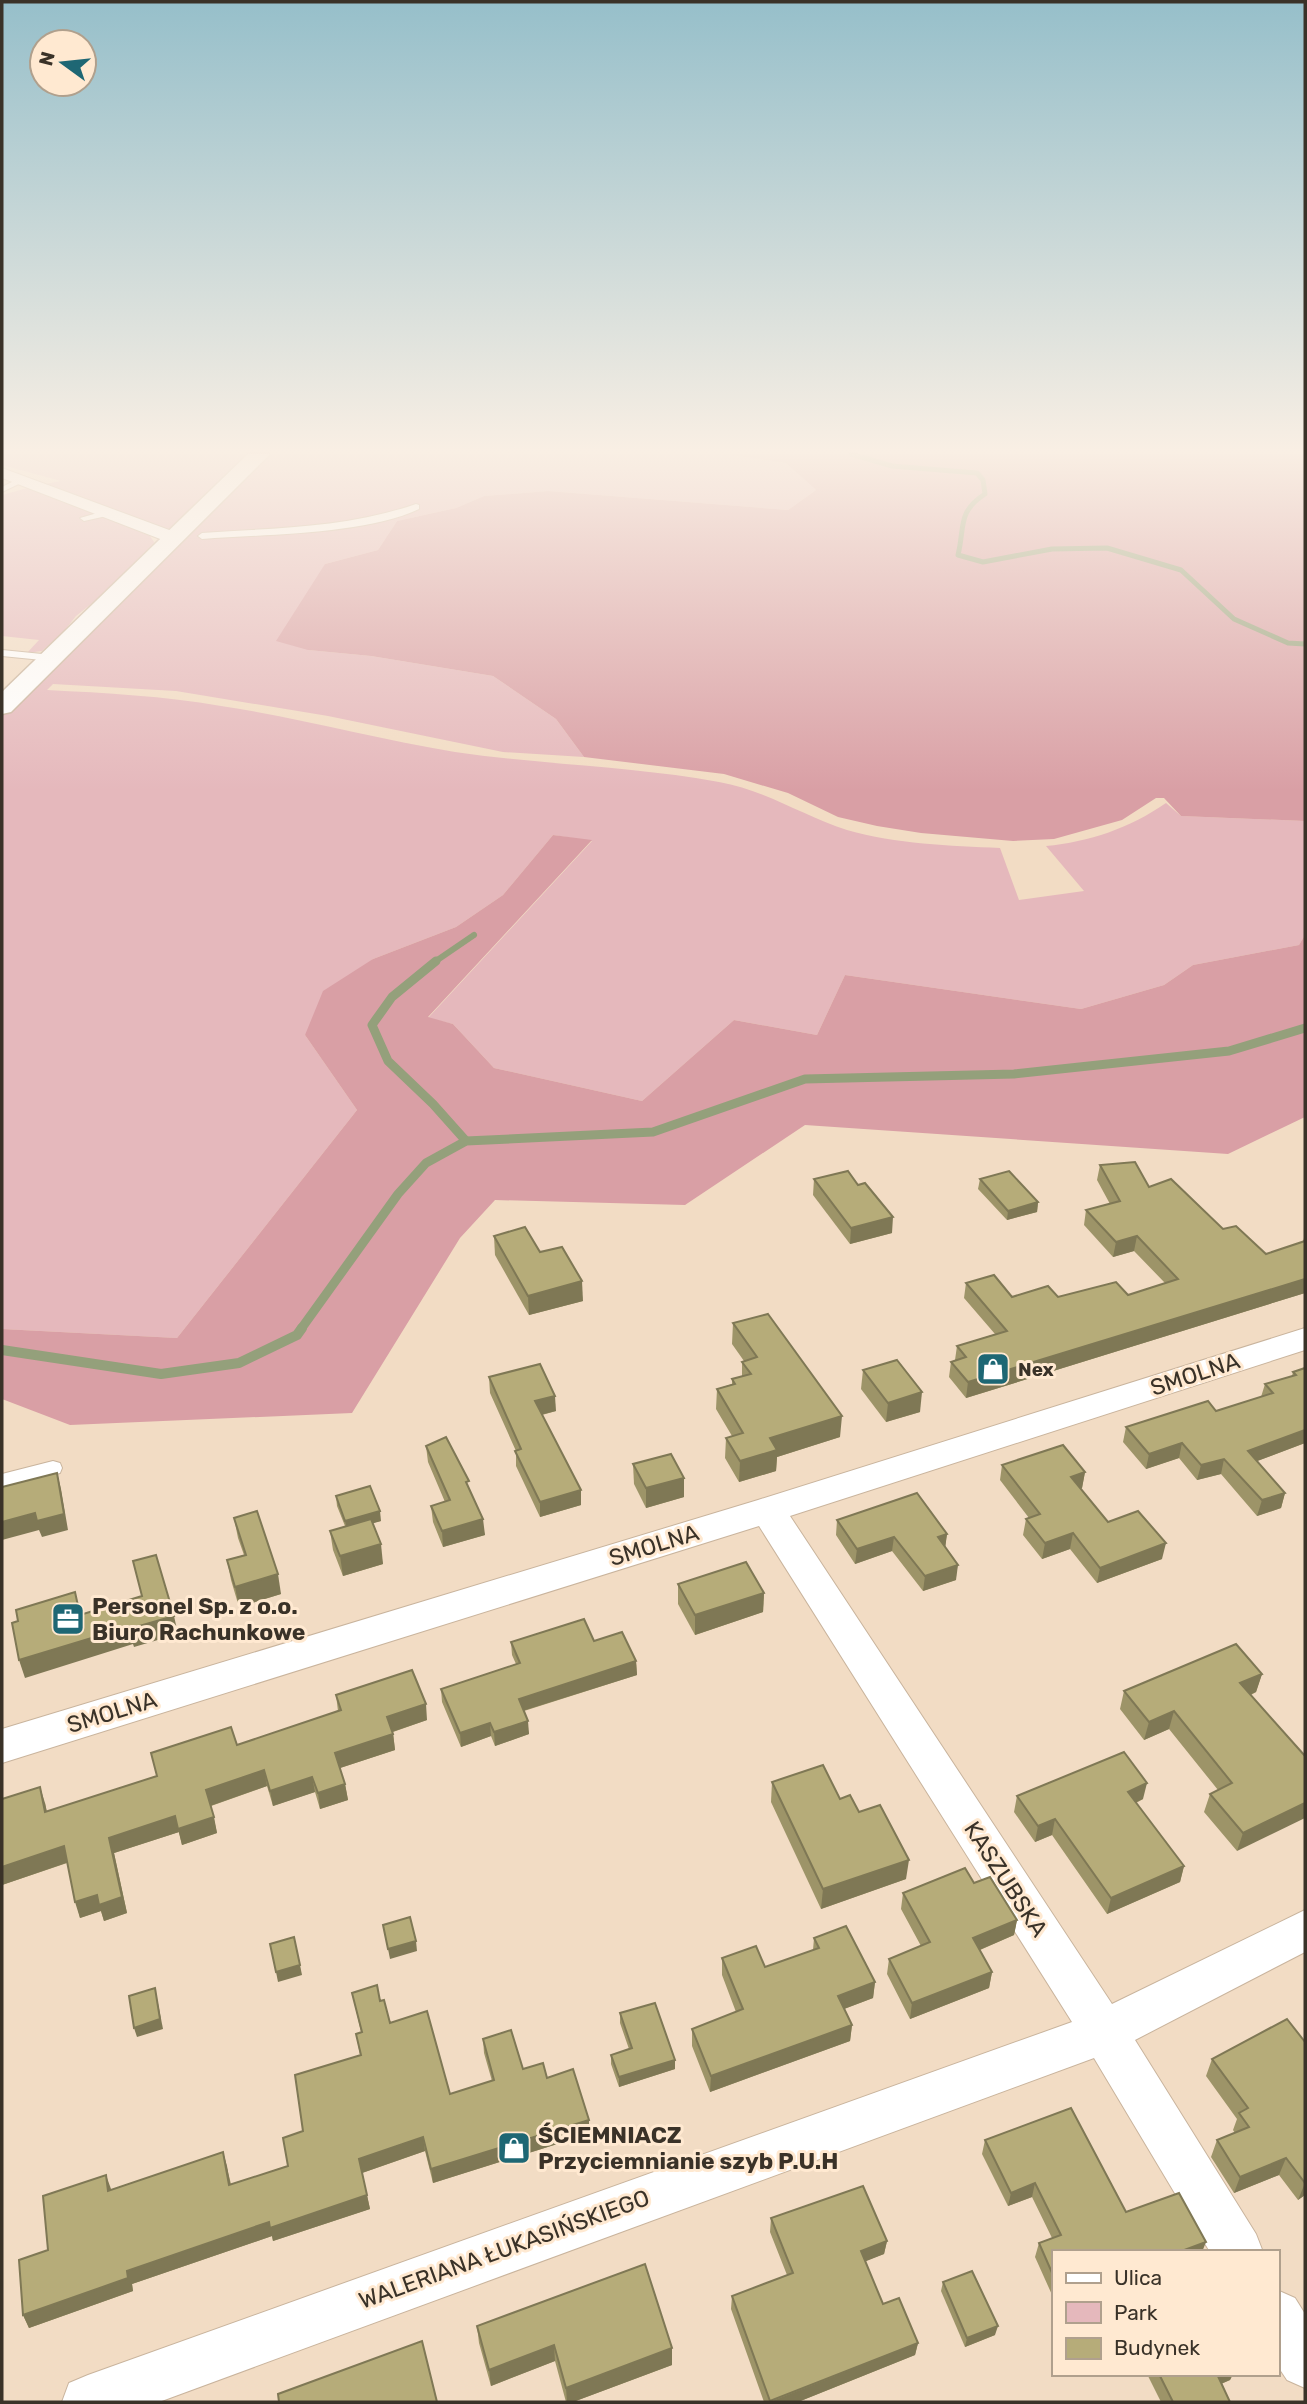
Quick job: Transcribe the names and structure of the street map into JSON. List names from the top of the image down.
{
  "streets": {
    "street": ["SMOLNA", "KASZUBSKA", "WALERIANA ŁUKASIŃSKIEGO"]
  },
  "crossings": [
    ["SMOLNA", "KASZUBSKA"],
    ["KASZUBSKA", "WALERIANA ŁUKASIŃSKIEGO"]
  ],
  "places": {
    "shop": ["Nex", "ŚCIEMNIACZ Przyciemnianie szyb P.U.H"],
    "office": ["Personel Sp. z o.o. Biuro Rachunkowe"]
  },
  "legend": ["Ulica", "Park", "Budynek"],
  "north": "left"
}
